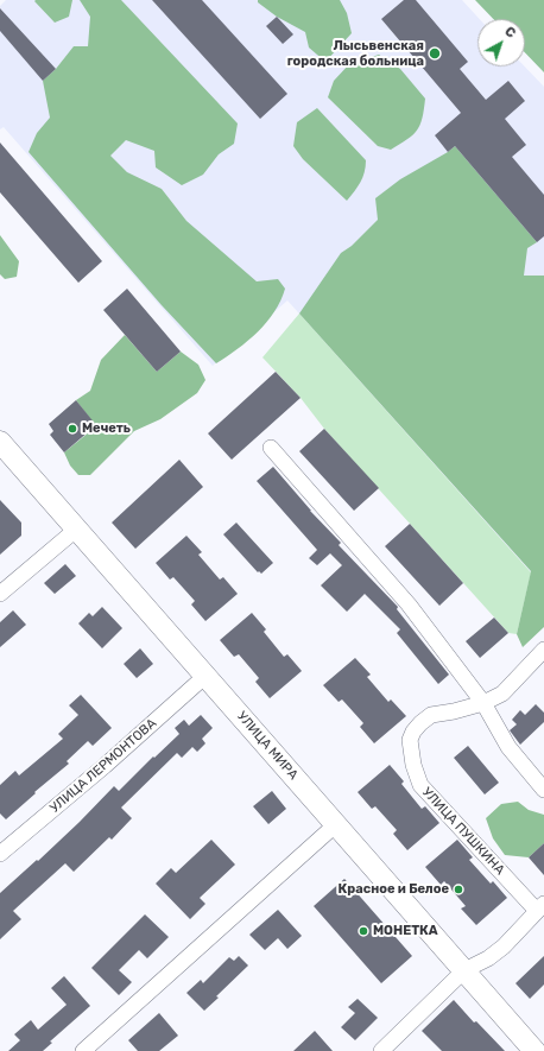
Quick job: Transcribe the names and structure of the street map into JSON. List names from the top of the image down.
{
  "streets": {
    "street": ["УЛИЦА МИРА", "УЛИЦА ЛЕРМОНТОВА", "УЛИЦА ПУШКИНА"]
  },
  "crossings": [
    ["УЛИЦА МИРА", "УЛИЦА ЛЕРМОНТОВА"]
  ],
  "places": [
    "Лысьвенская городская больница",
    "Мечеть",
    "Красное и Белое",
    "МОНЕТКА"
  ],
  "north": "top right"
}
